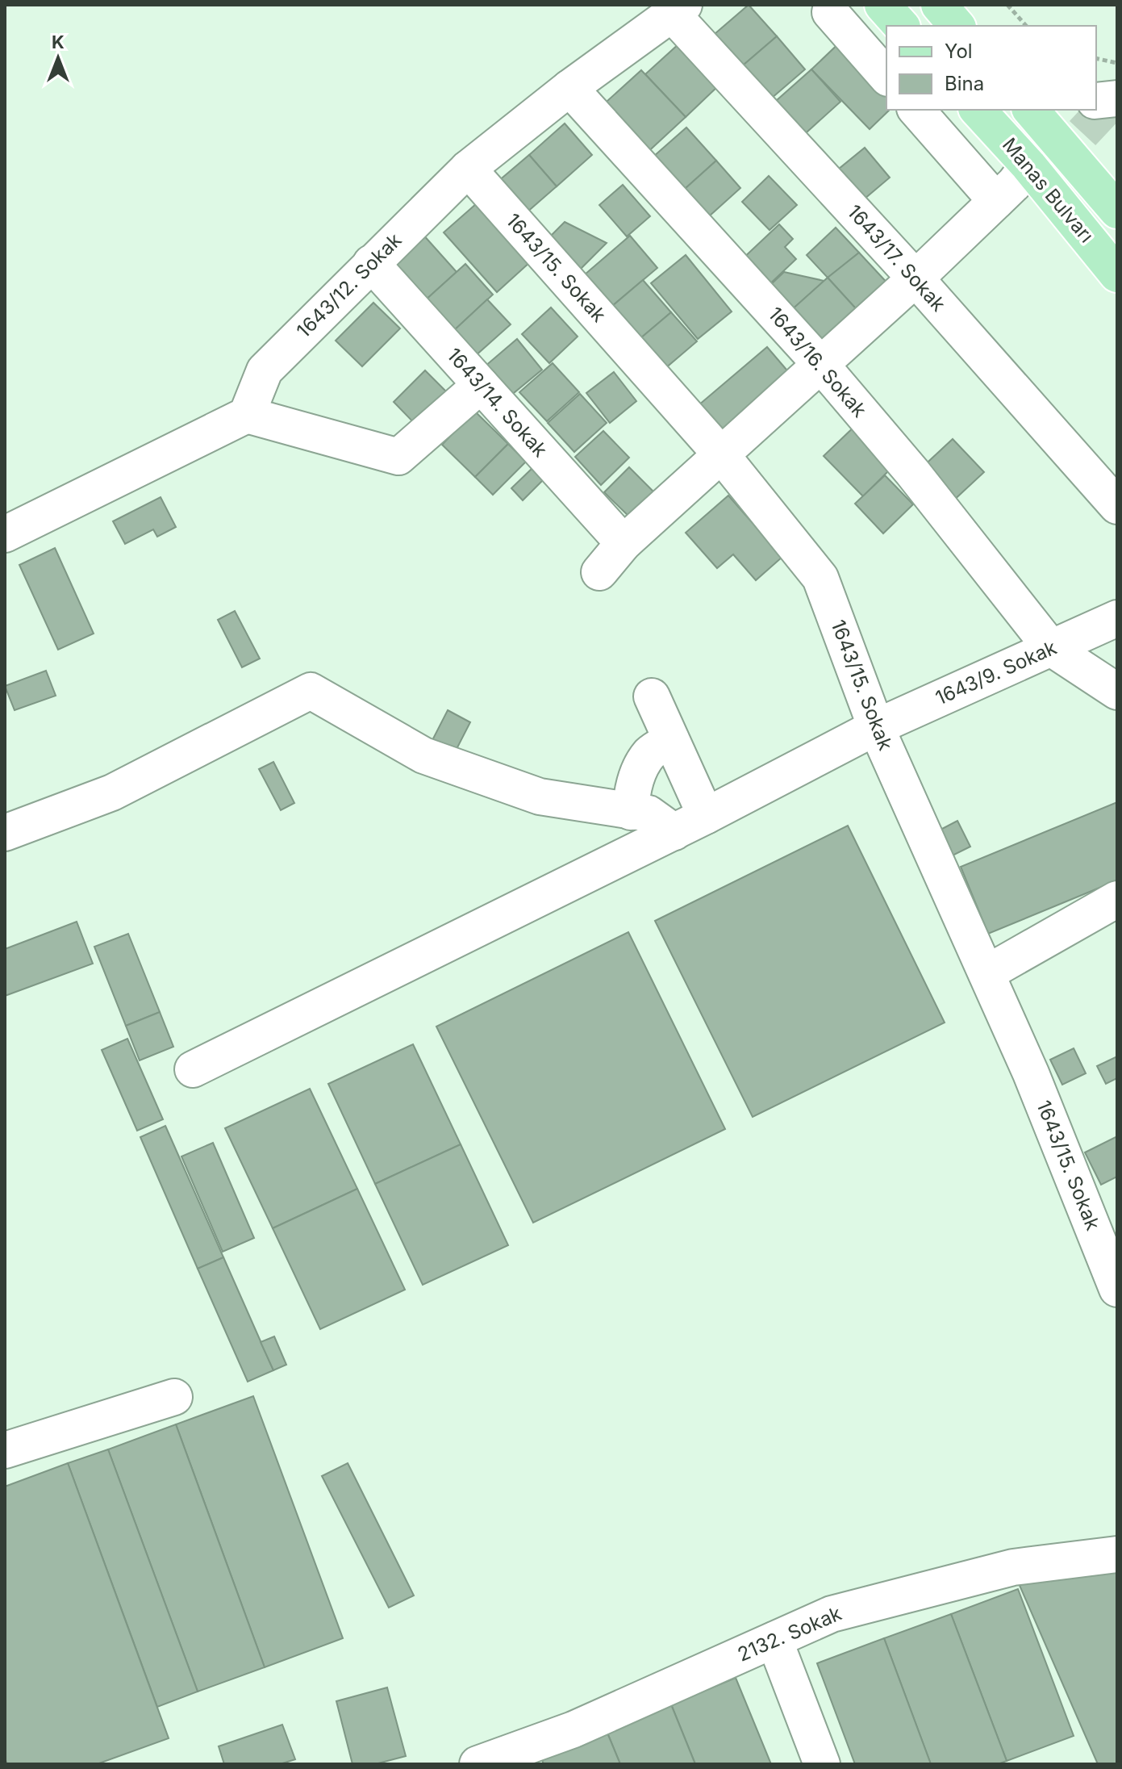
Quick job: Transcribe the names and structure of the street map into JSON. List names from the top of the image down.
{
  "streets": {
    "main road": ["Manas Bulvarı"],
    "street": [
      "1643/17. Sokak",
      "1643/15. Sokak",
      "1643/12. Sokak",
      "1643/16. Sokak",
      "1643/14. Sokak",
      "1643/9. Sokak",
      "2132. Sokak"
    ]
  },
  "crossings": [
    ["1643/17. Sokak", "1643/12. Sokak"],
    ["1643/15. Sokak", "1643/12. Sokak"],
    ["1643/15. Sokak", "1643/9. Sokak"],
    ["1643/12. Sokak", "1643/16. Sokak"],
    ["1643/12. Sokak", "1643/14. Sokak"],
    ["1643/16. Sokak", "1643/9. Sokak"]
  ],
  "legend": ["Yol", "Bina"],
  "north": "top"
}
